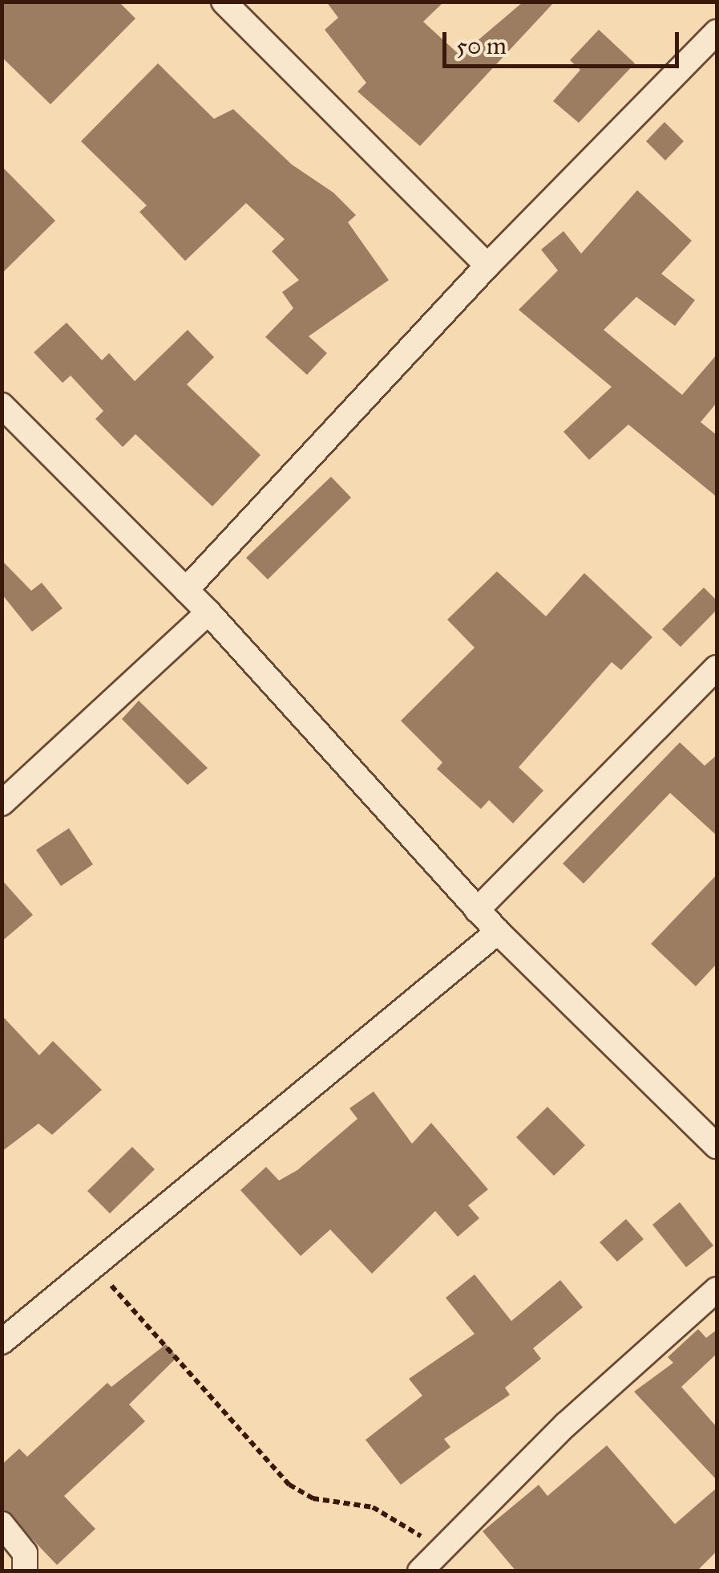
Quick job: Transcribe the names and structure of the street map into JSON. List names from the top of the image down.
{
  "scale_bar": "50 m"
}
